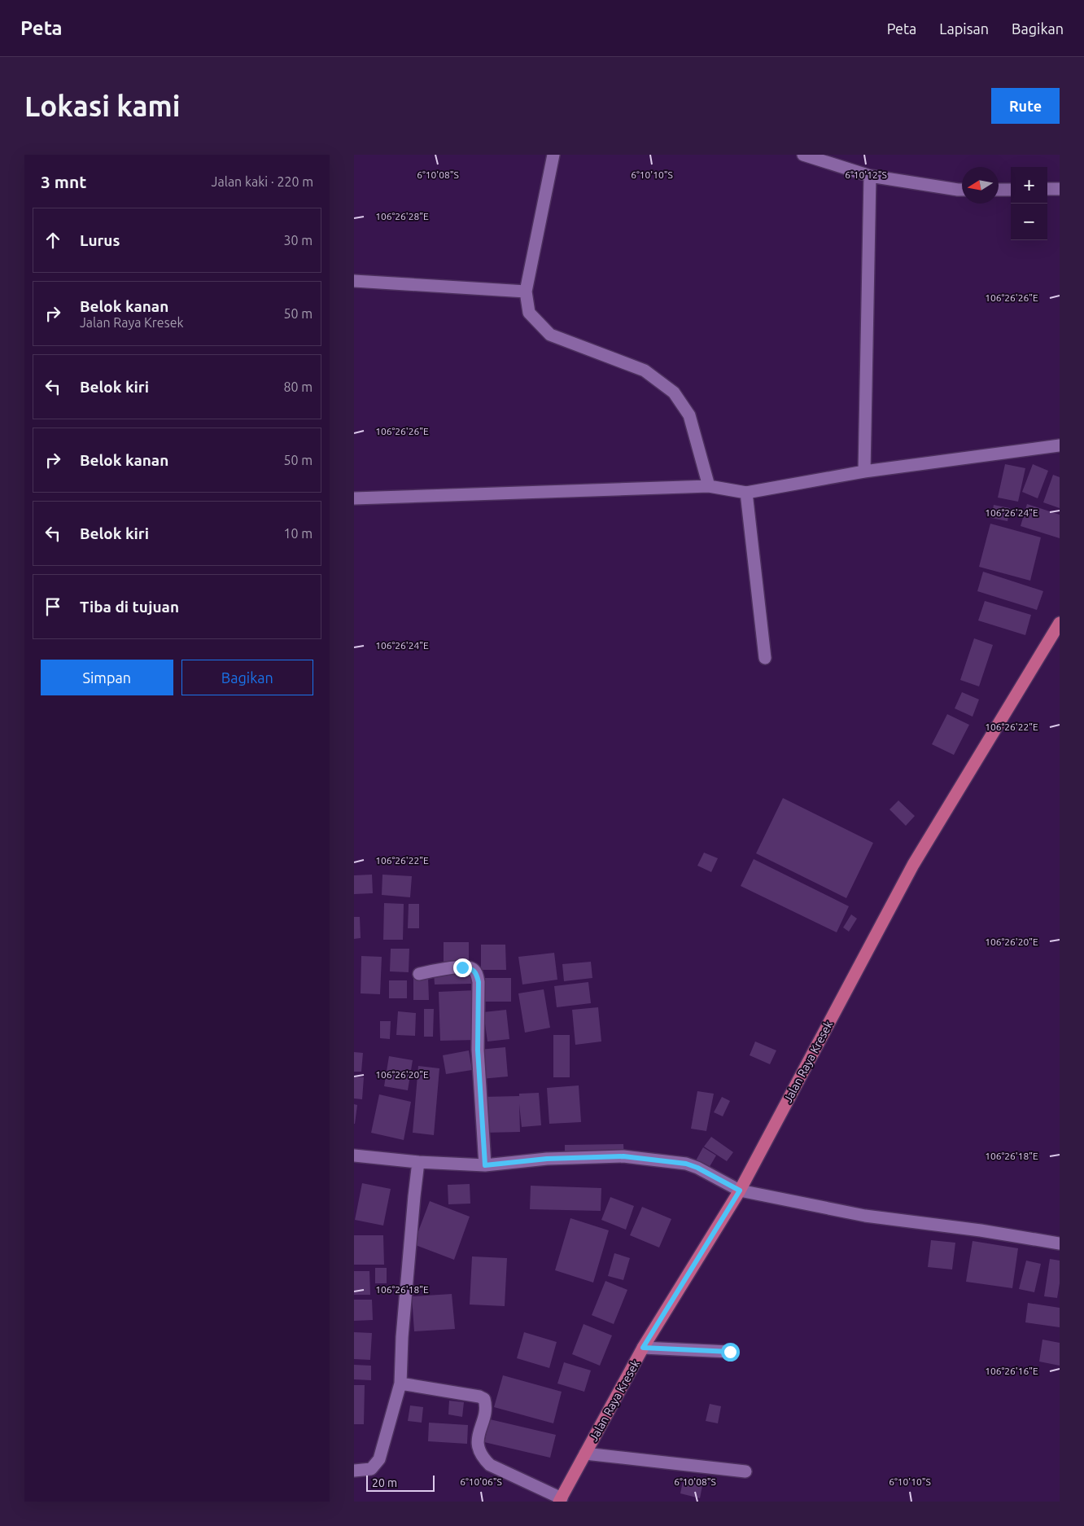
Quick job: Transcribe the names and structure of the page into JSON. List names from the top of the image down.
{
  "streets": {
    "main road": ["Jalan Raya Kresek"]
  },
  "scale_bar": "20 m",
  "north": "left",
  "page": {
    "header": "Peta",
    "nav": ["Peta", "Lapisan", "Bagikan"],
    "buttons": [
      "Rute",
      ["Simpan", "Bagikan"]
    ],
    "title": "Lokasi kami",
    "heading": ["3 mnt", "Jalan kaki · 220 m"],
    "map_buttons": ["+", "−"],
    "list": [
      ["Lurus", "30 m"],
      ["Belok kanan", "Jalan Raya Kresek", "50 m"],
      ["Belok kiri", "80 m"],
      ["Belok kanan", "50 m"],
      ["Belok kiri", "10 m"],
      "Tiba di tujuan"
    ],
    "scale": "20 m"
  },
  "coordinates": [
    "6°10'08\"S",
    "6°10'10\"S",
    "6°10'12\"S",
    "106°26'28\"E",
    "106°26'26\"E",
    "106°26'24\"E",
    "106°26'22\"E",
    "106°26'20\"E",
    "106°26'18\"E",
    "106°26'16\"E",
    "6°10'06\"S"
  ]
}
